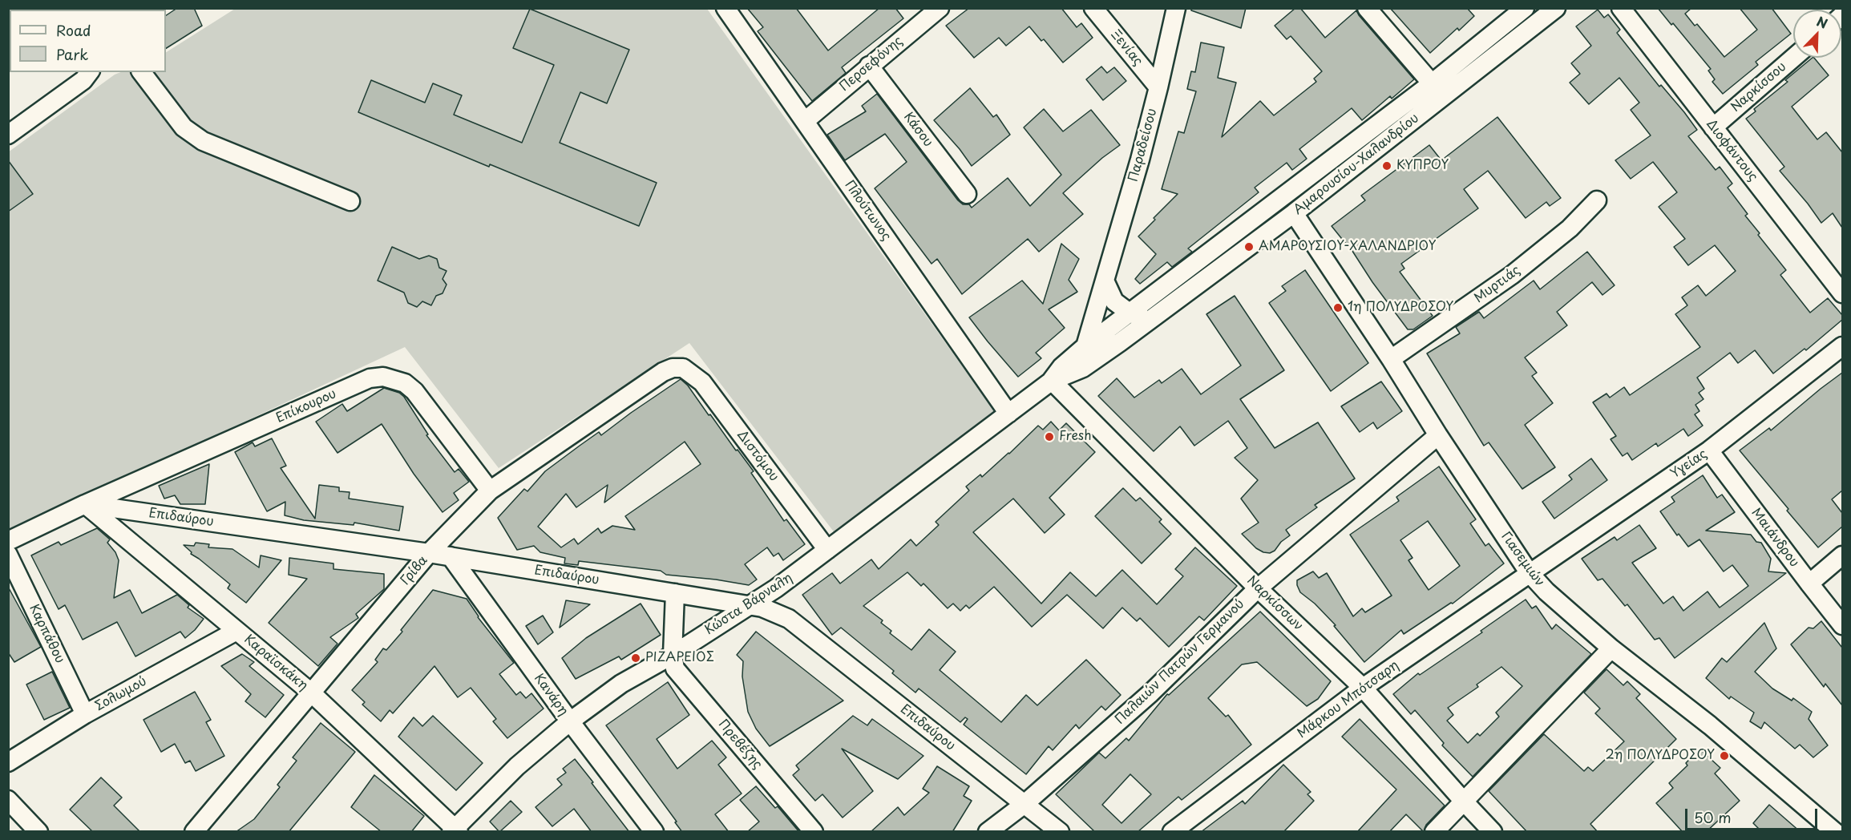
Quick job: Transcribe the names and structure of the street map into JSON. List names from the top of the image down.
{
  "streets": {
    "street": [
      "Ξενίας",
      "Περσεφόνης",
      "Ναρκίσσου",
      "Κάσου",
      "Παραδείσου",
      "Διοφάντους",
      "Αμαρουσίου-Χαλανδρίου",
      "Πλούτωνος",
      "Μυρτιάς",
      "Επίκουρου",
      "Διστόμου",
      "Υγείας",
      "Επιδαύρου",
      "Μαιάνδρου",
      "Γιασεμιών",
      "Γρίβα",
      "Ναρκίσσων",
      "Κώστα Βάρναλη",
      "Καρπάθου",
      "Παλαιών Πατρών Γερμανού",
      "Καραϊσκάκη",
      "Σολωμού",
      "Κανάρη",
      "Μάρκου Μπότσαρη",
      "Πρεβέζης"
    ]
  },
  "crossings": [
    ["Ξενίας", "Παραδείσου"],
    ["Περσεφόνης", "Κάσου"],
    ["Περσεφόνης", "Πλούτωνος"],
    ["Ναρκίσσου", "Διοφάντους"],
    ["Παραδείσου", "Κώστα Βάρναλη"],
    ["Αμαρουσίου-Χαλανδρίου", "Γιασεμιών"],
    ["Αμαρουσίου-Χαλανδρίου", "Κώστα Βάρναλη"],
    ["Πλούτωνος", "Κώστα Βάρναλη"],
    ["Μυρτιάς", "Γιασεμιών"],
    ["Επίκουρου", "Επιδαύρου"],
    ["Επίκουρου", "Γρίβα"],
    ["Επίκουρου", "Καραϊσκάκη"],
    ["Διστόμου", "Γρίβα"],
    ["Διστόμου", "Κώστα Βάρναλη"],
    ["Υγείας", "Μαιάνδρου"],
    ["Υγείας", "Γιασεμιών"],
    ["Υγείας", "Μάρκου Μπότσαρη"],
    ["Επιδαύρου", "Γρίβα"],
    ["Επιδαύρου", "Κώστα Βάρναλη"],
    ["Επιδαύρου", "Παλαιών Πατρών Γερμανού"],
    ["Επιδαύρου", "Καραϊσκάκη"],
    ["Επιδαύρου", "Κανάρη"],
    ["Γιασεμιών", "Παλαιών Πατρών Γερμανού"],
    ["Γιασεμιών", "Μάρκου Μπότσαρη"],
    ["Γρίβα", "Καραϊσκάκη"],
    ["Ναρκίσσων", "Κώστα Βάρναλη"],
    ["Ναρκίσσων", "Παλαιών Πατρών Γερμανού"],
    ["Ναρκίσσων", "Μάρκου Μπότσαρη"],
    ["Κώστα Βάρναλη", "Καραϊσκάκη"],
    ["Κώστα Βάρναλη", "Κανάρη"],
    ["Κώστα Βάρναλη", "Πρεβέζης"],
    ["Καρπάθου", "Σολωμού"],
    ["Καραϊσκάκη", "Σολωμού"]
  ],
  "places": [
    "ΚΥΠΡΟΥ",
    "ΑΜΑΡΟΥΣΙΟΥ-ΧΑΛΑΝΔΡΙΟΥ",
    "1η ΠΟΛΥΔΡΟΣΟΥ",
    "Fresh",
    "ΡΙΖΑΡΕΙΟΣ",
    "2η ΠΟΛΥΔΡΟΣΟΥ"
  ],
  "legend": ["Road", "Park"],
  "scale_bar": "50 m",
  "north": "top right"
}
